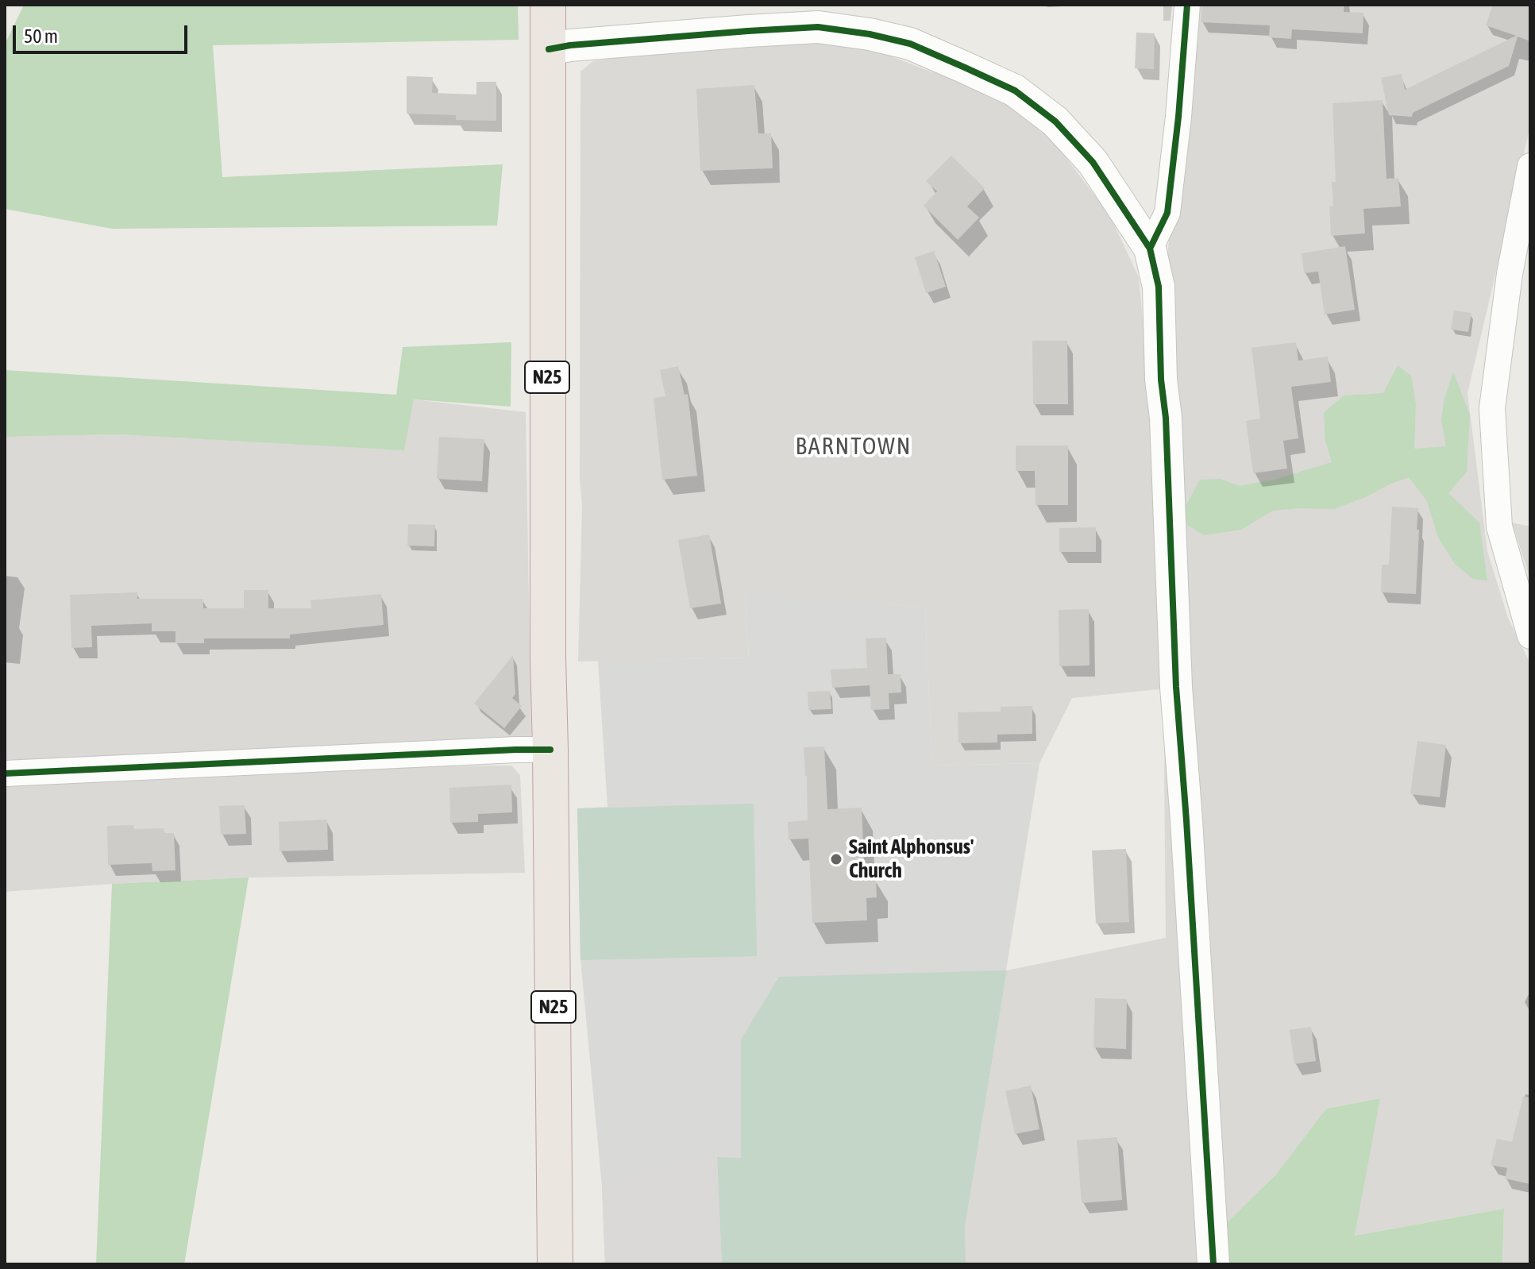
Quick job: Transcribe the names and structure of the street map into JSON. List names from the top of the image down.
{
  "streets": {
    "highway": ["N25"]
  },
  "districts": ["BARNTOWN"],
  "places": ["Saint Alphonsus' Church"],
  "scale_bar": "50 m"
}
